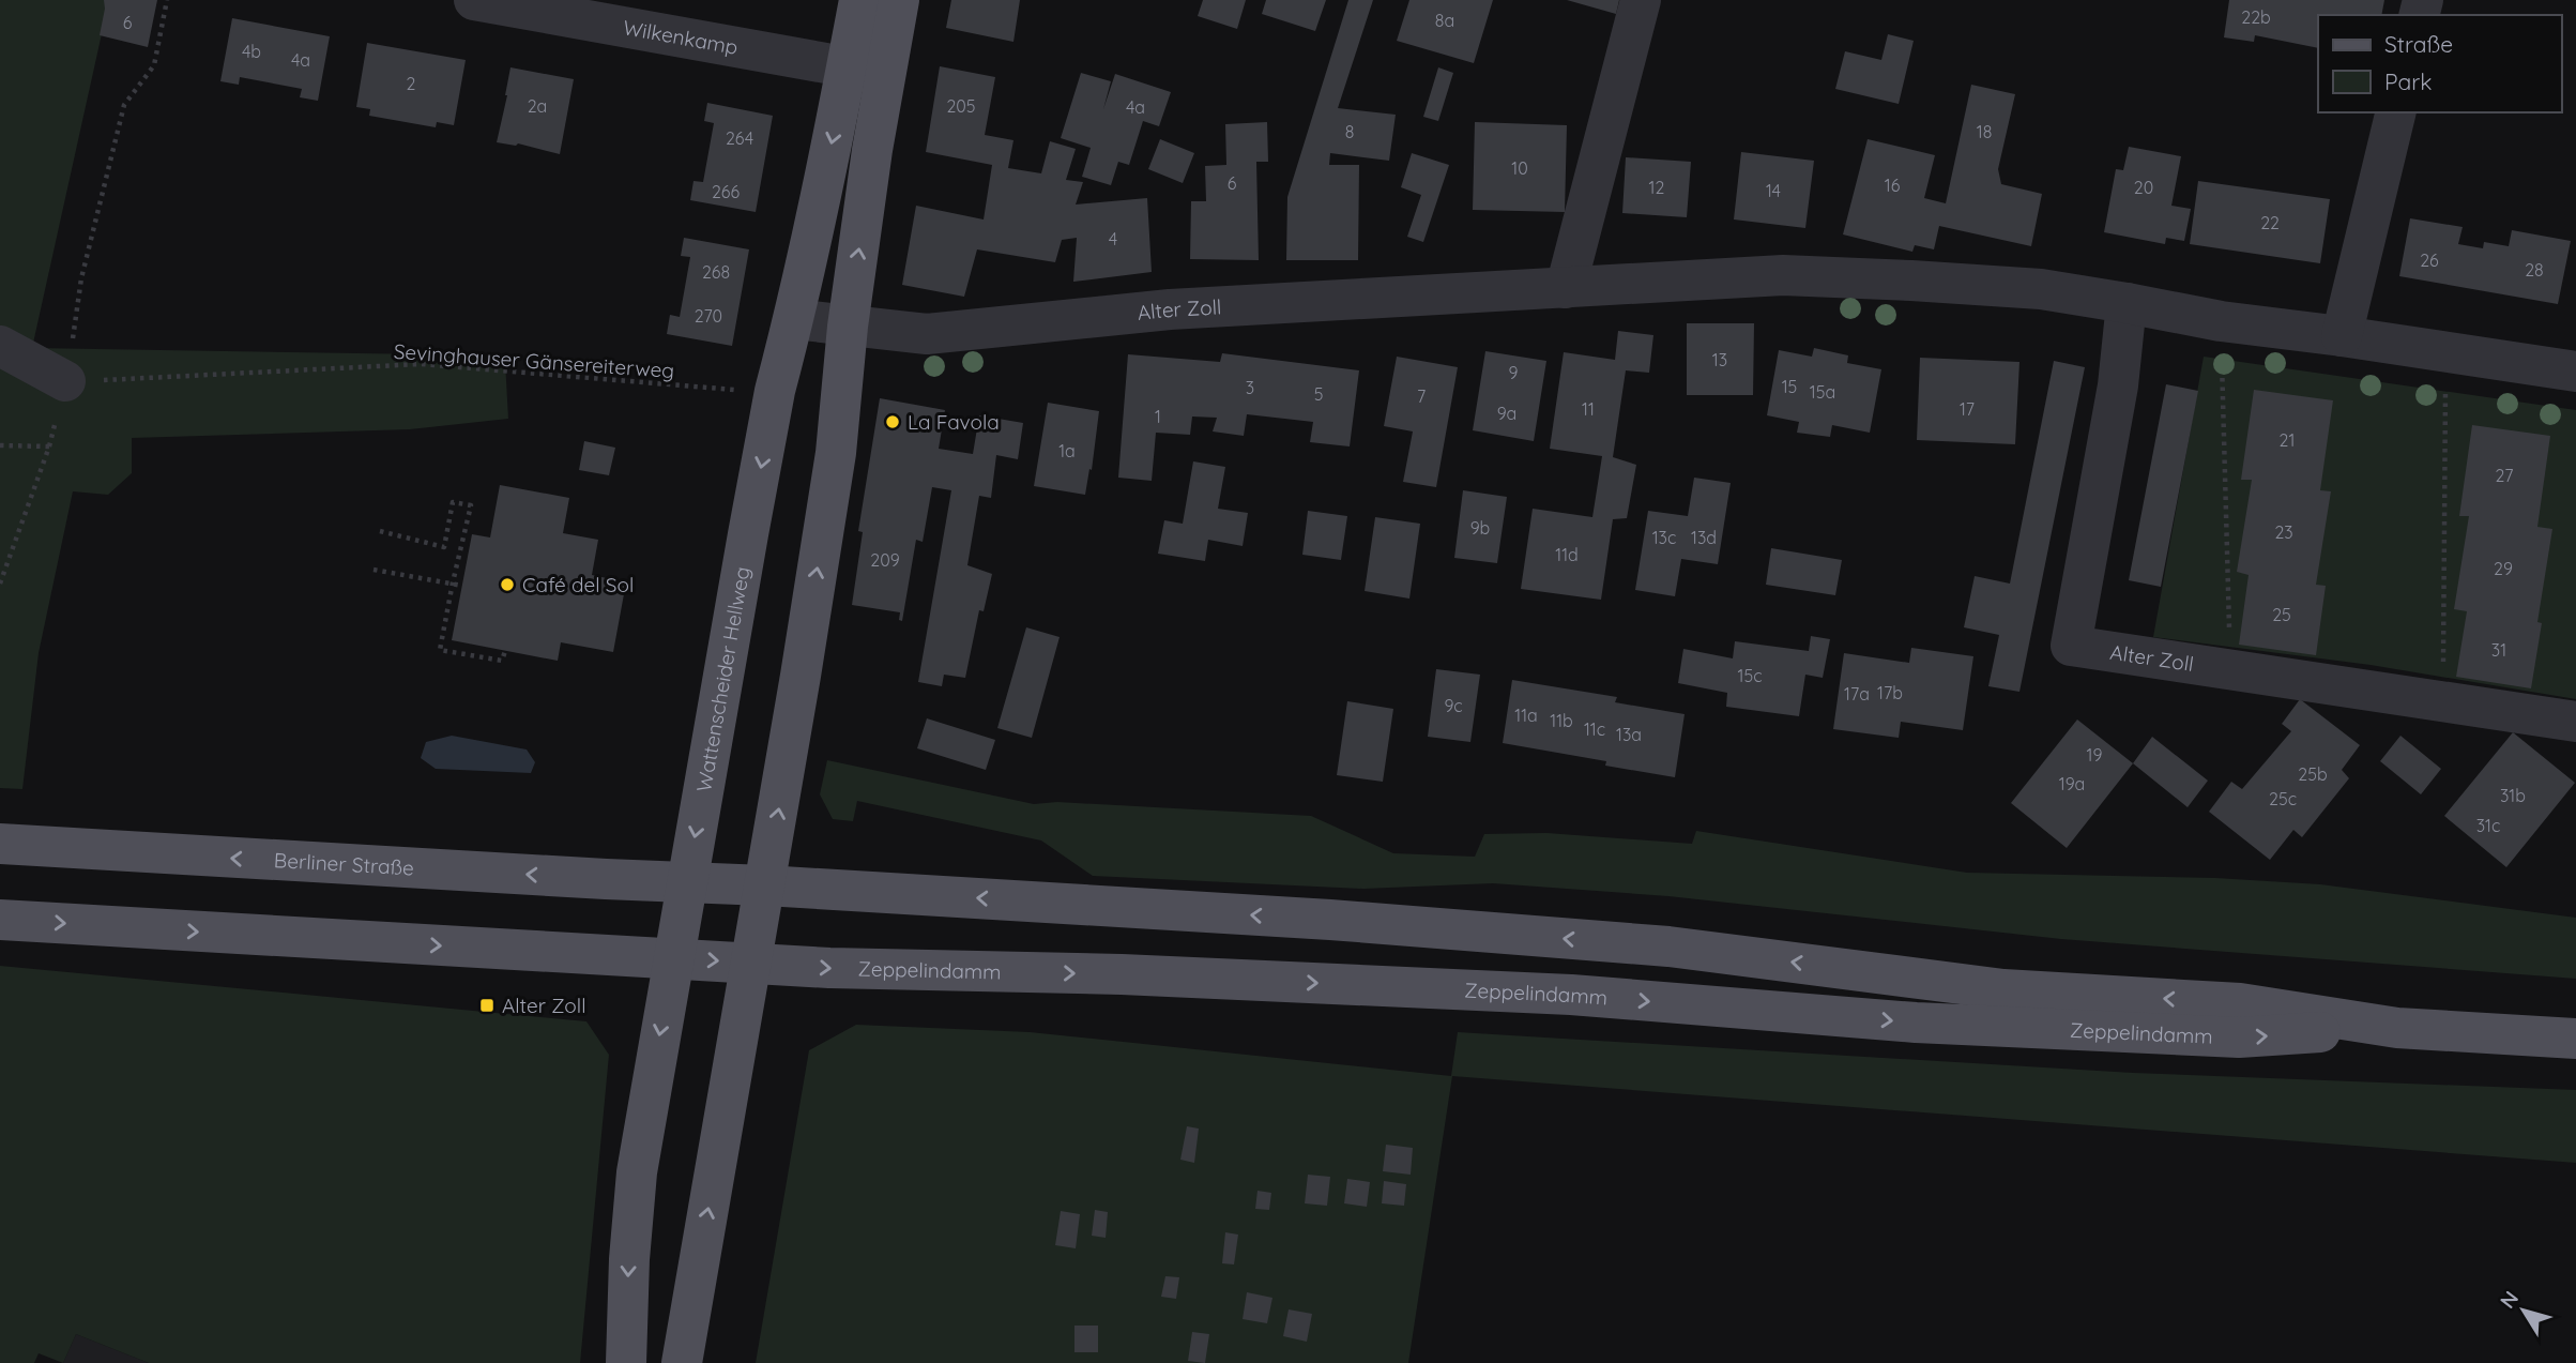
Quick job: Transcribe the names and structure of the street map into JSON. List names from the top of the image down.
{
  "streets": {
    "main road": ["Wattenscheider Hellweg", "Berliner Straße", "Zeppelindamm"],
    "street": ["Wilkenkamp", "Alter Zoll"],
    "path": ["Sevinghauser Gänsereiterweg"]
  },
  "crossings": [
    ["Wilkenkamp", "Wattenscheider Hellweg"],
    ["Alter Zoll", "Wattenscheider Hellweg"],
    ["Sevinghauser Gänsereiterweg", "Wattenscheider Hellweg"],
    ["Wattenscheider Hellweg", "Berliner Straße"],
    ["Wattenscheider Hellweg", "Zeppelindamm"],
    ["Berliner Straße", "Zeppelindamm"]
  ],
  "places": {
    "other": ["La Favola", "Café del Sol"],
    "transit": ["Alter Zoll"]
  },
  "house_numbers": [
    "22b",
    "8a",
    "6",
    "4b",
    "4a",
    "2",
    "2a",
    "205",
    "4a",
    "8",
    "18",
    "264",
    "10",
    "6",
    "16",
    "12",
    "20",
    "14",
    "266",
    "22",
    "4",
    "26",
    "28",
    "268",
    "270",
    "13",
    "9",
    "15",
    "3",
    "15a",
    "5",
    "7",
    "11",
    "17",
    "9a",
    "1",
    "21",
    "1a",
    "27",
    "9b",
    "23",
    "13c",
    "13d",
    "11d",
    "209",
    "29",
    "25",
    "31",
    "15c",
    "17b",
    "17a",
    "9c",
    "11a",
    "11b",
    "11c",
    "13a",
    "19",
    "25b",
    "19a",
    "31b",
    "25c",
    "31c"
  ],
  "legend": ["Straße", "Park"],
  "north": "top left"
}
